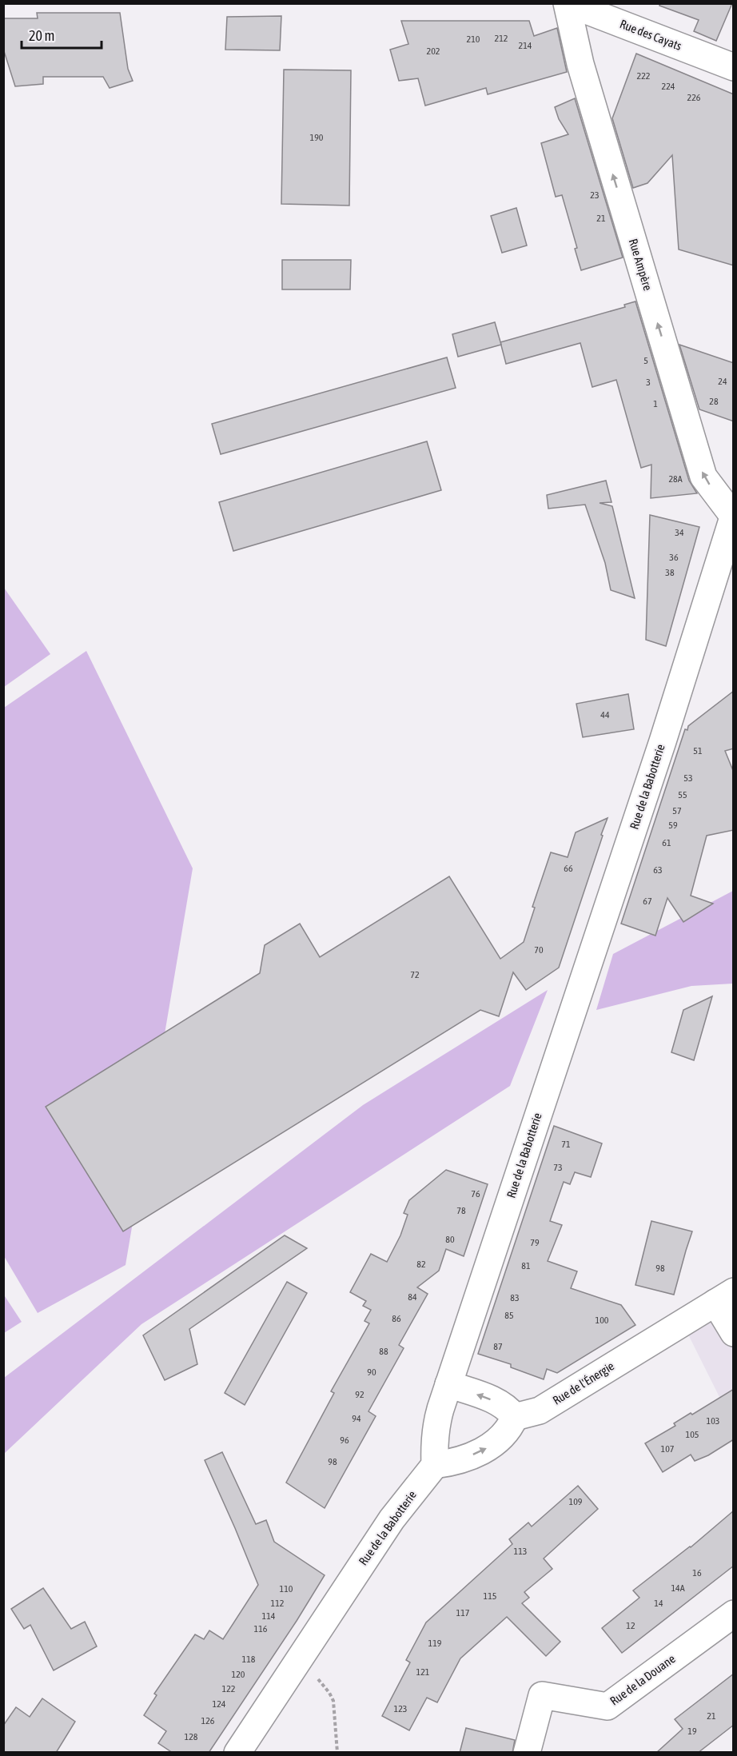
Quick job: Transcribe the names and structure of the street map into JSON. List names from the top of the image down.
{
  "streets": {
    "street": [
      "Rue des Cayats",
      "Rue Ampère",
      "Rue de la Babotterie",
      "Rue de l'Énergie",
      "Rue de la Douane"
    ]
  },
  "crossings": [
    ["Rue des Cayats", "Rue Ampère"],
    ["Rue Ampère", "Rue de la Babotterie"]
  ],
  "one_way": ["Rue Ampère"],
  "house_numbers": [
    "212",
    "210",
    "214",
    "202",
    "222",
    "224",
    "226",
    "190",
    "23",
    "21",
    "5",
    "24",
    "3",
    "28",
    "1",
    "28A",
    "34",
    "36",
    "38",
    "44",
    "51",
    "53",
    "55",
    "57",
    "59",
    "61",
    "66",
    "63",
    "67",
    "70",
    "72",
    "71",
    "73",
    "76",
    "78",
    "80",
    "79",
    "82",
    "81",
    "98",
    "84",
    "83",
    "85",
    "86",
    "100",
    "87",
    "88",
    "90",
    "92",
    "94",
    "103",
    "105",
    "96",
    "107",
    "98",
    "109",
    "113",
    "16",
    "14A",
    "110",
    "115",
    "112",
    "14",
    "117",
    "114",
    "12",
    "116",
    "119",
    "118",
    "121",
    "120",
    "122",
    "124",
    "123",
    "21",
    "126",
    "19",
    "128"
  ],
  "scale_bar": "20 m"
}
